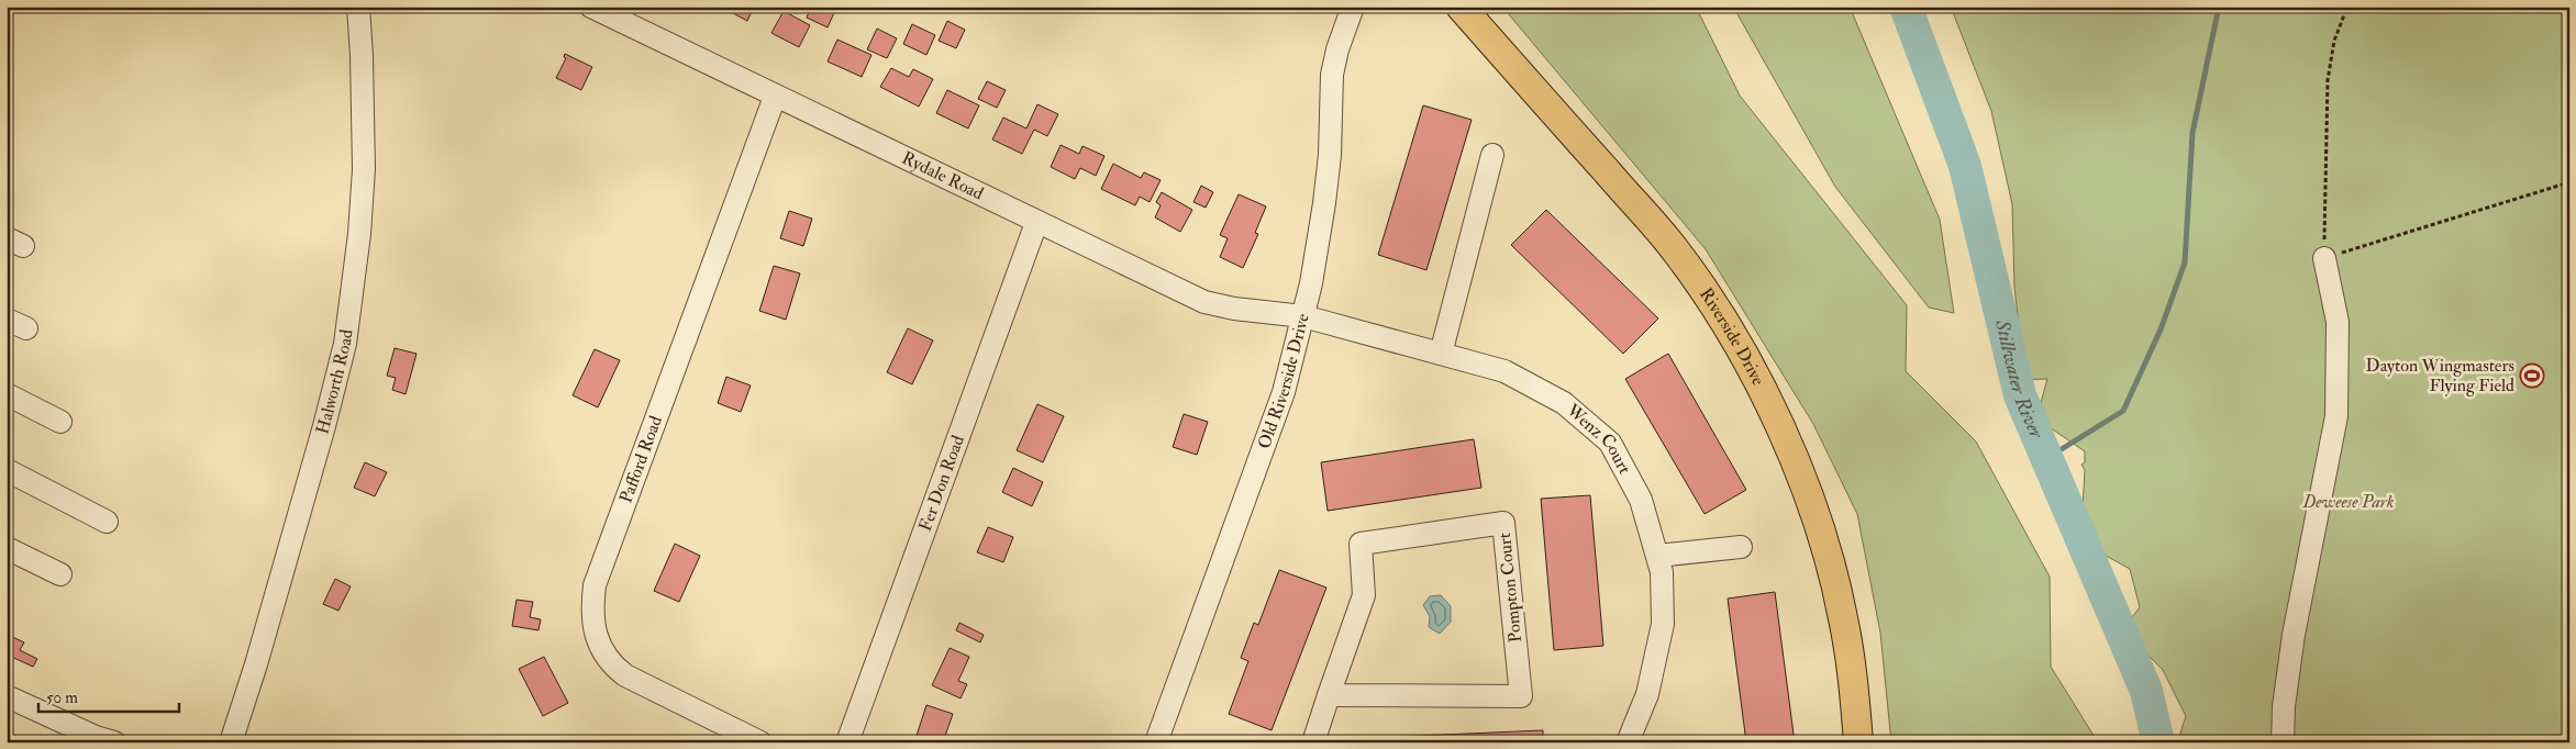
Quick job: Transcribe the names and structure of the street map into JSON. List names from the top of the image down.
{
  "streets": {
    "main road": ["Riverside Drive"],
    "street": [
      "Rydale Road",
      "Halworth Road",
      "Old Riverside Drive",
      "Wenz Court",
      "Pafford Road",
      "Fer Don Road",
      "Pompton Court"
    ]
  },
  "crossings": [
    ["Rydale Road", "Old Riverside Drive"],
    ["Rydale Road", "Wenz Court"],
    ["Rydale Road", "Pafford Road"],
    ["Rydale Road", "Fer Don Road"],
    ["Old Riverside Drive", "Wenz Court"]
  ],
  "water": ["Stillwater River"],
  "parks": ["Deweese Park"],
  "places": {
    "sports": ["Dayton Wingmasters Flying Field"]
  },
  "scale_bar": "50 m"
}
